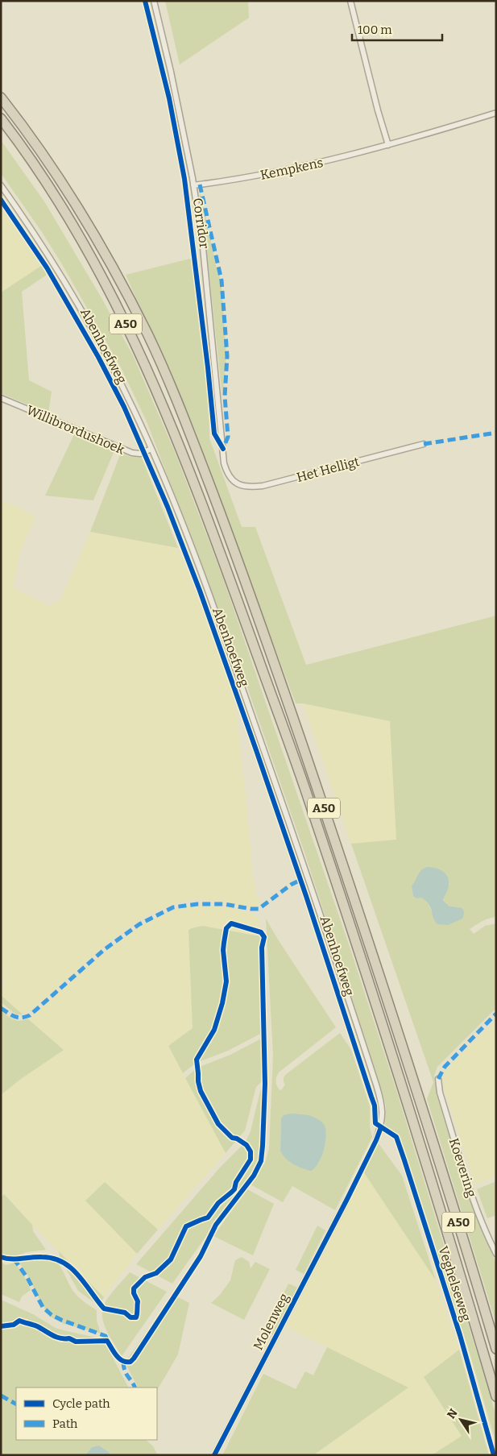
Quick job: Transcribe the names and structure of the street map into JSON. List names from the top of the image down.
{
  "streets": {
    "highway": ["A50"],
    "street": [
      "Kempkens",
      "Corridor",
      "Abenhoefweg",
      "Willibrordushoek",
      "Het Helligt",
      "Koevering",
      "Molenweg"
    ],
    "cycle path": ["Veghelseweg"]
  },
  "crossings": [
    ["Kempkens", "Corridor"],
    ["Corridor", "Het Helligt"],
    ["Abenhoefweg", "Willibrordushoek"]
  ],
  "legend": ["Cycle path", "Path"],
  "scale_bar": "100 m",
  "north": "top left"
}
